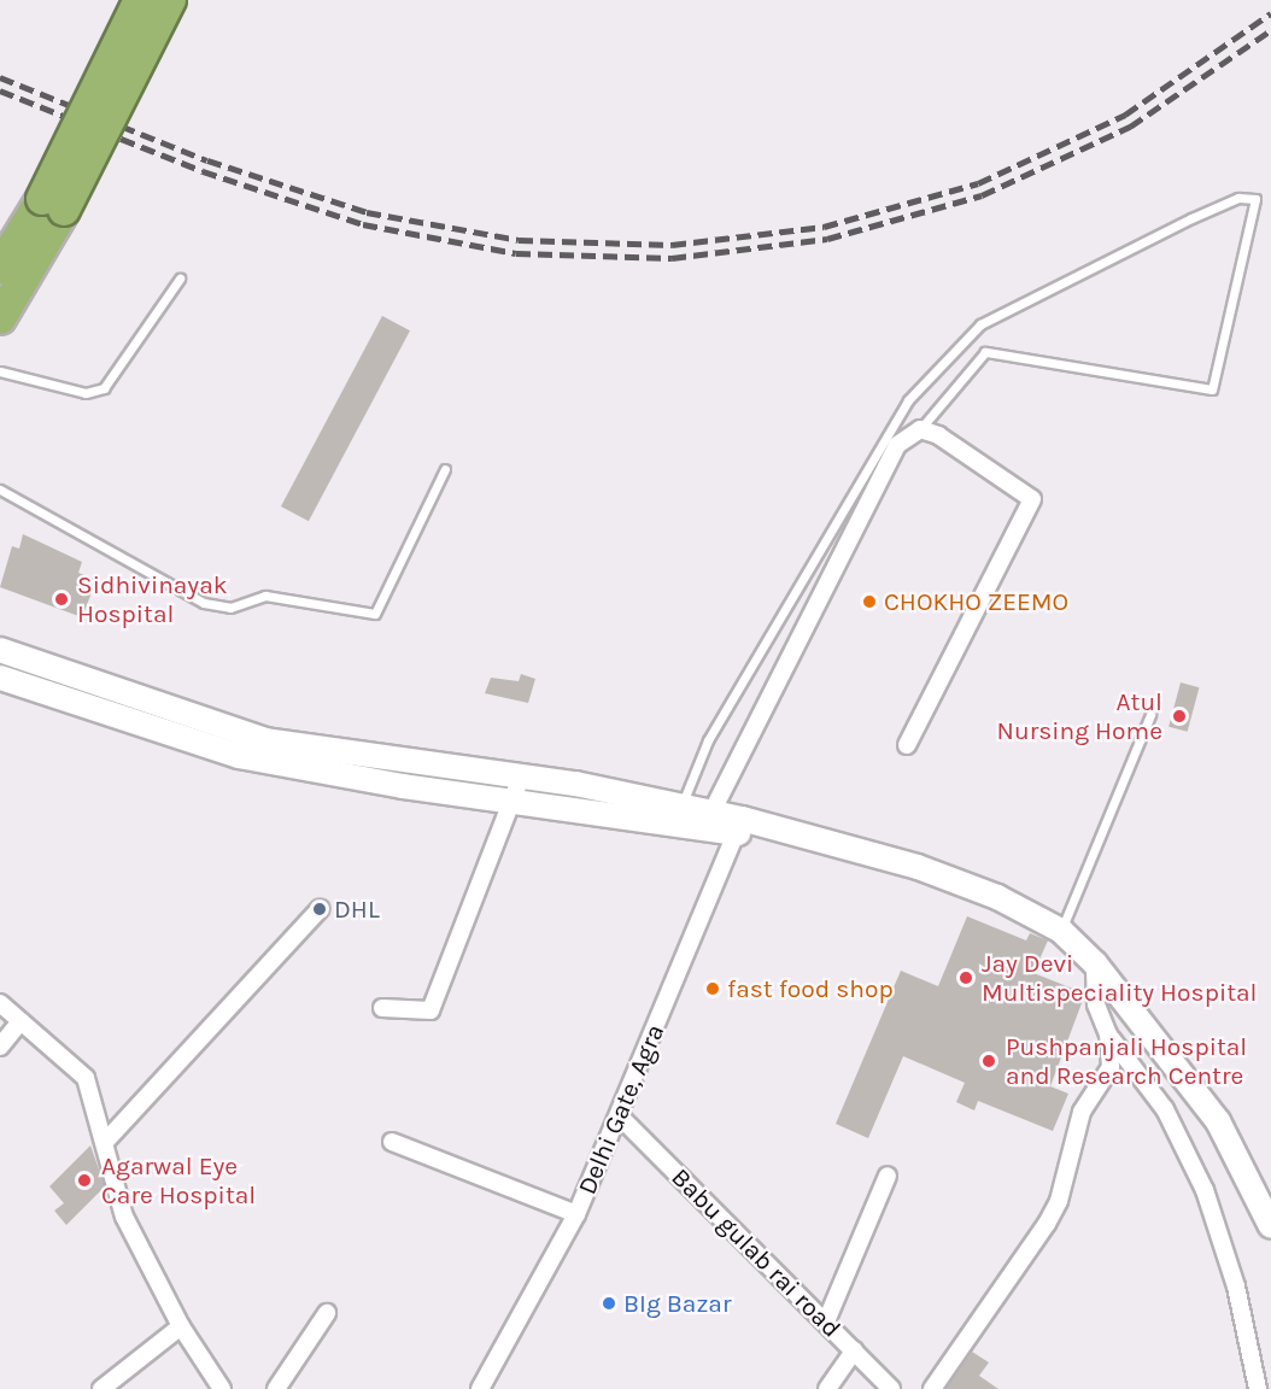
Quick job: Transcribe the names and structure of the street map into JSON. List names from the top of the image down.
{
  "streets": {
    "street": ["Delhi Gate, Agra", "Babu gulab rai road"]
  },
  "crossings": [
    ["Delhi Gate, Agra", "Babu gulab rai road"]
  ],
  "places": [
    "Sidhivinayak Hospital",
    "CHOKHO ZEEMO",
    "Atul Nursing Home",
    "DHL",
    "Jay Devi Multispeciality Hospital",
    "fast food shop",
    "Pushpanjali Hospital and Research Centre",
    "Agarwal Eye Care Hospital",
    "BIg Bazar"
  ]
}
